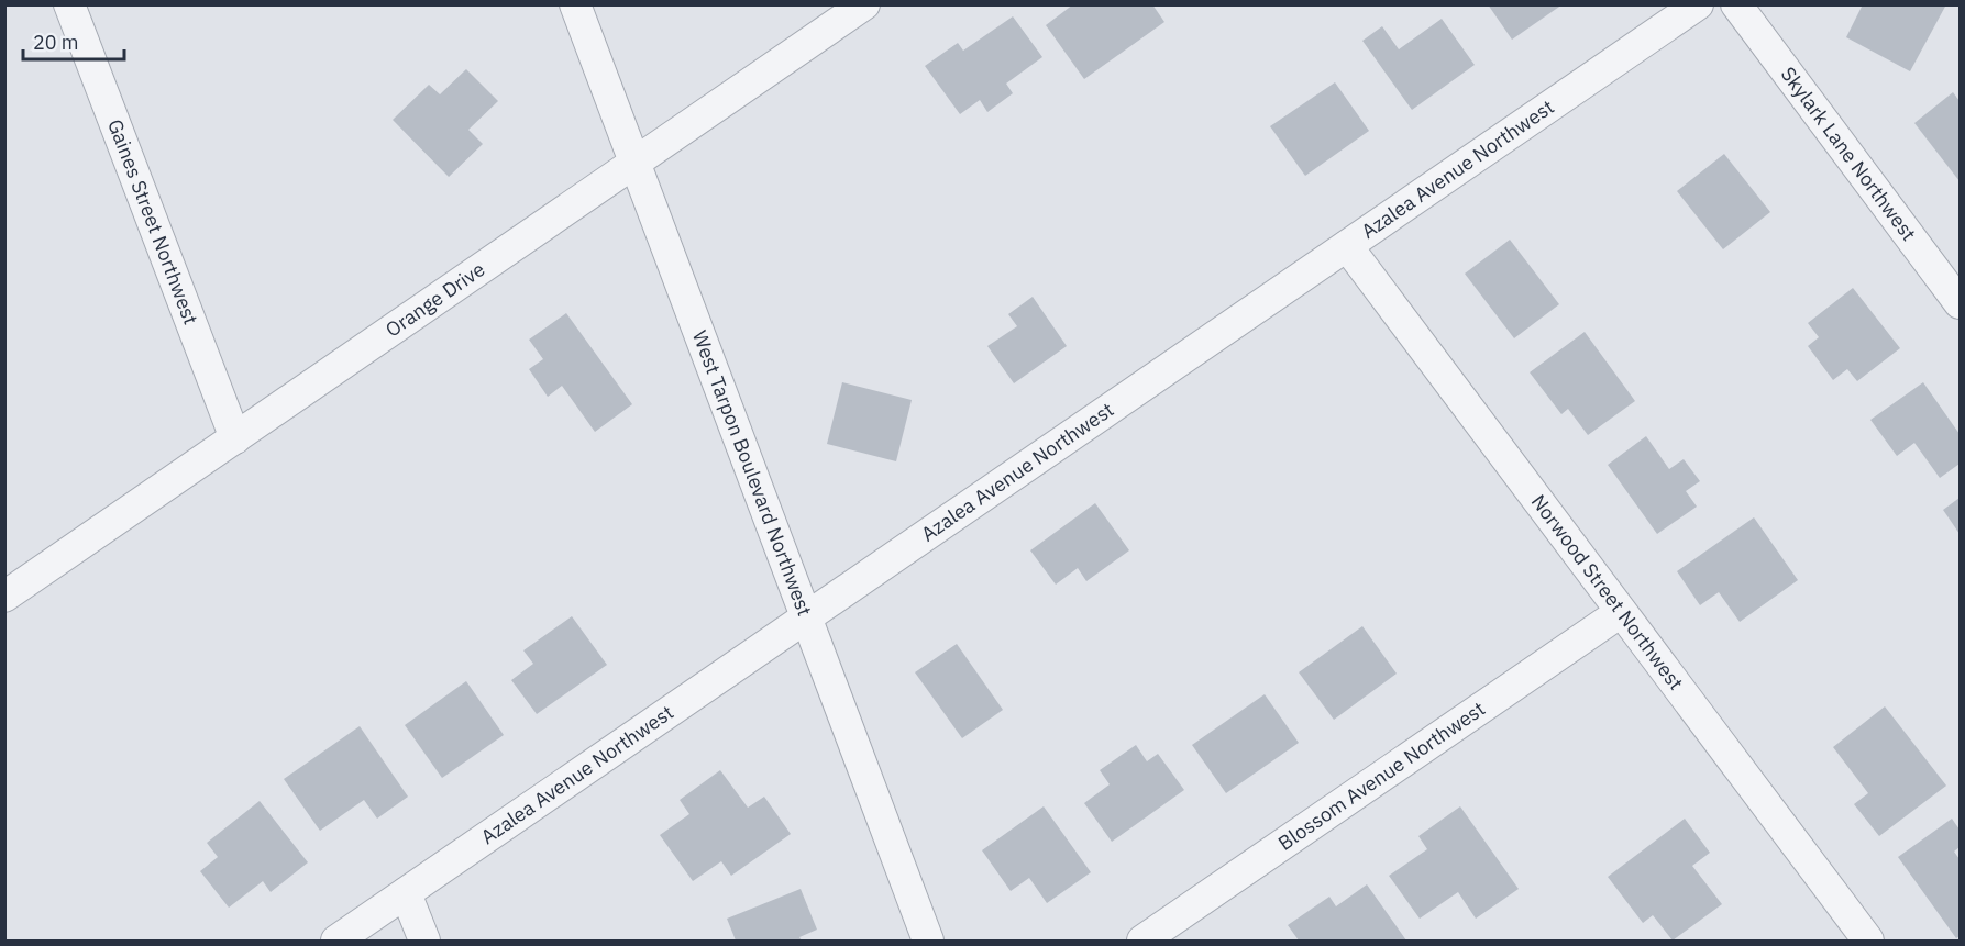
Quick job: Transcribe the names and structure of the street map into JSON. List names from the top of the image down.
{
  "streets": {
    "street": [
      "Skylark Lane Northwest",
      "Azalea Avenue Northwest",
      "Gaines Street Northwest",
      "Orange Drive",
      "West Tarpon Boulevard Northwest",
      "Norwood Street Northwest",
      "Blossom Avenue Northwest"
    ]
  },
  "crossings": [
    ["Azalea Avenue Northwest", "West Tarpon Boulevard Northwest"],
    ["Azalea Avenue Northwest", "Norwood Street Northwest"],
    ["Gaines Street Northwest", "Orange Drive"],
    ["Orange Drive", "West Tarpon Boulevard Northwest"],
    ["Norwood Street Northwest", "Blossom Avenue Northwest"]
  ],
  "scale_bar": "20 m"
}
